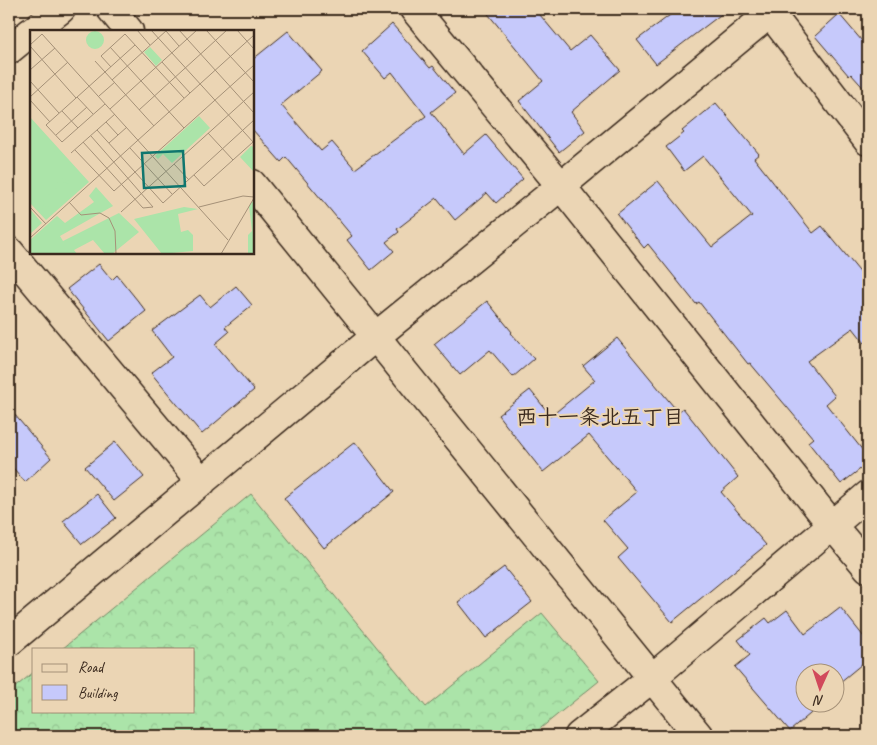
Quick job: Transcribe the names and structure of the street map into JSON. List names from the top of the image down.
{
  "districts": ["西十一条北五丁目"],
  "legend": ["Road", "Building"],
  "north": "bottom"
}
